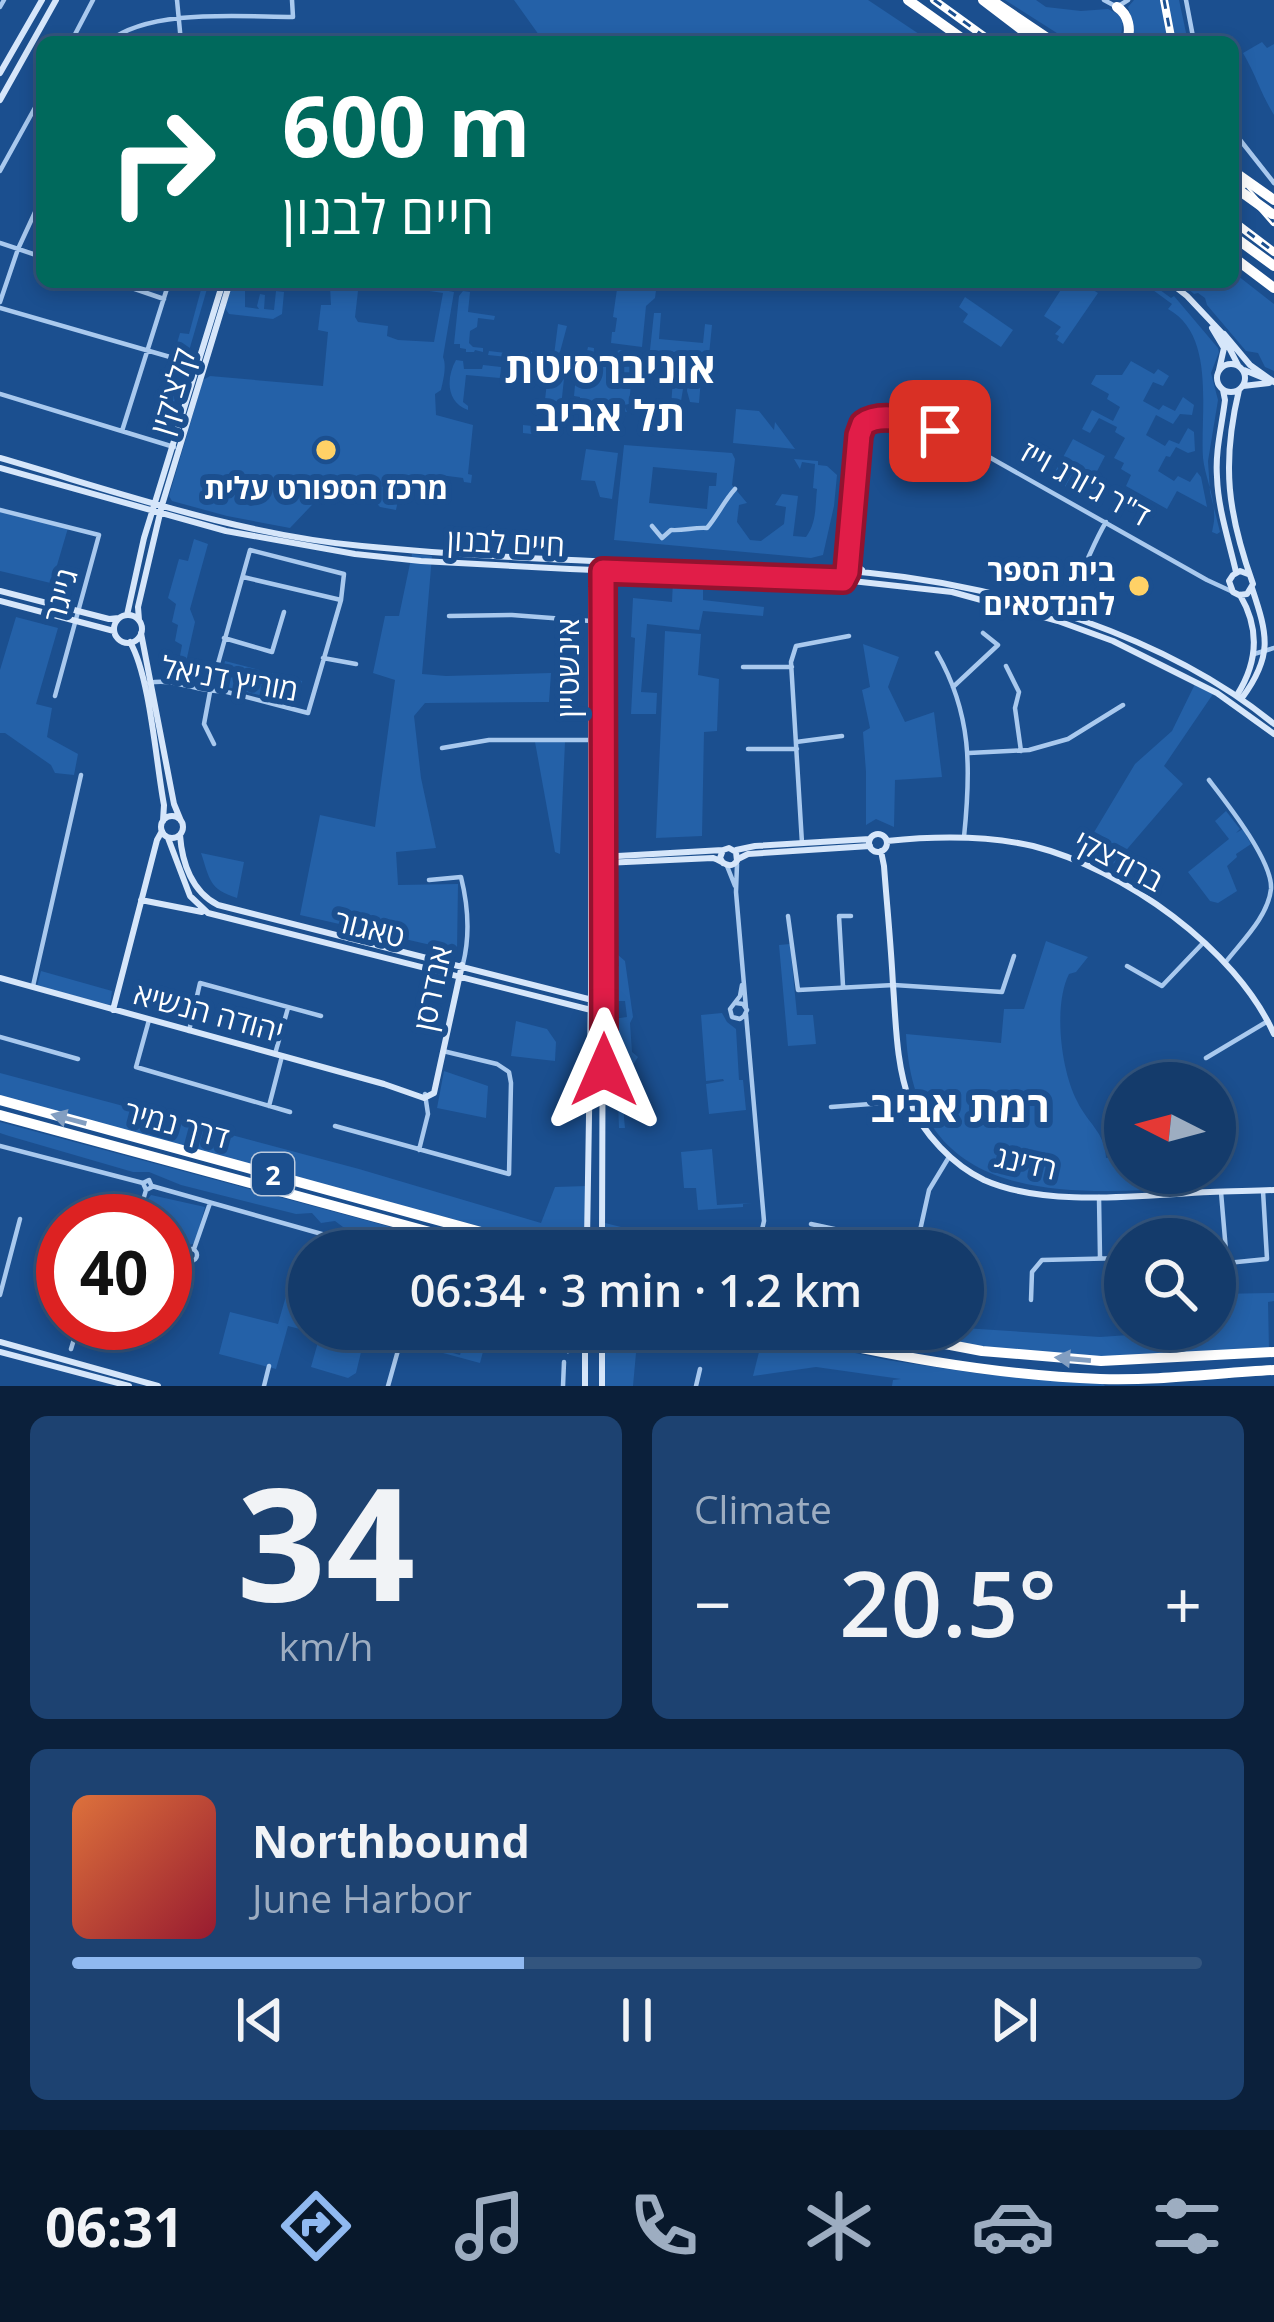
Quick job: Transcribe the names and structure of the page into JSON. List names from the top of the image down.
{
  "streets": {
    "highway": ["דרך נמיר", "2"],
    "street": [
      "קלצ'קין",
      "ד\"ר ג'ורג וייז",
      "חיים לבנון",
      "גייגר",
      "אינשטיין",
      "מוריץ דניאל",
      "ברודצקי",
      "טאגור",
      "אנדרסן",
      "יהודה הנשיא",
      "רדינג"
    ]
  },
  "crossings": [
    ["קלצ'קין", "חיים לבנון"],
    ["חיים לבנון", "אינשטיין"],
    ["אינשטיין", "טאגור"],
    ["ברודצקי", "רדינג"],
    ["טאגור", "אנדרסן"],
    ["אנדרסן", "יהודה הנשיא"]
  ],
  "districts": ["אוניברסיטת תל אביב", "רמת אביב"],
  "places": ["מרכז הספורט עלית", "בית הספר להנדסאים"],
  "north": "left",
  "page": {
    "turn": ["600 m", "חיים לבנון"],
    "limit": "40",
    "trip": "06:34 · 3 min · 1.2 km",
    "tile": [
      ["34", "km/h"],
      "Climate"
    ],
    "heat": ["−", "20.5°", "+"],
    "song": ["Northbound", "June Harbor"],
    "tabs": "06:31"
  }
}
